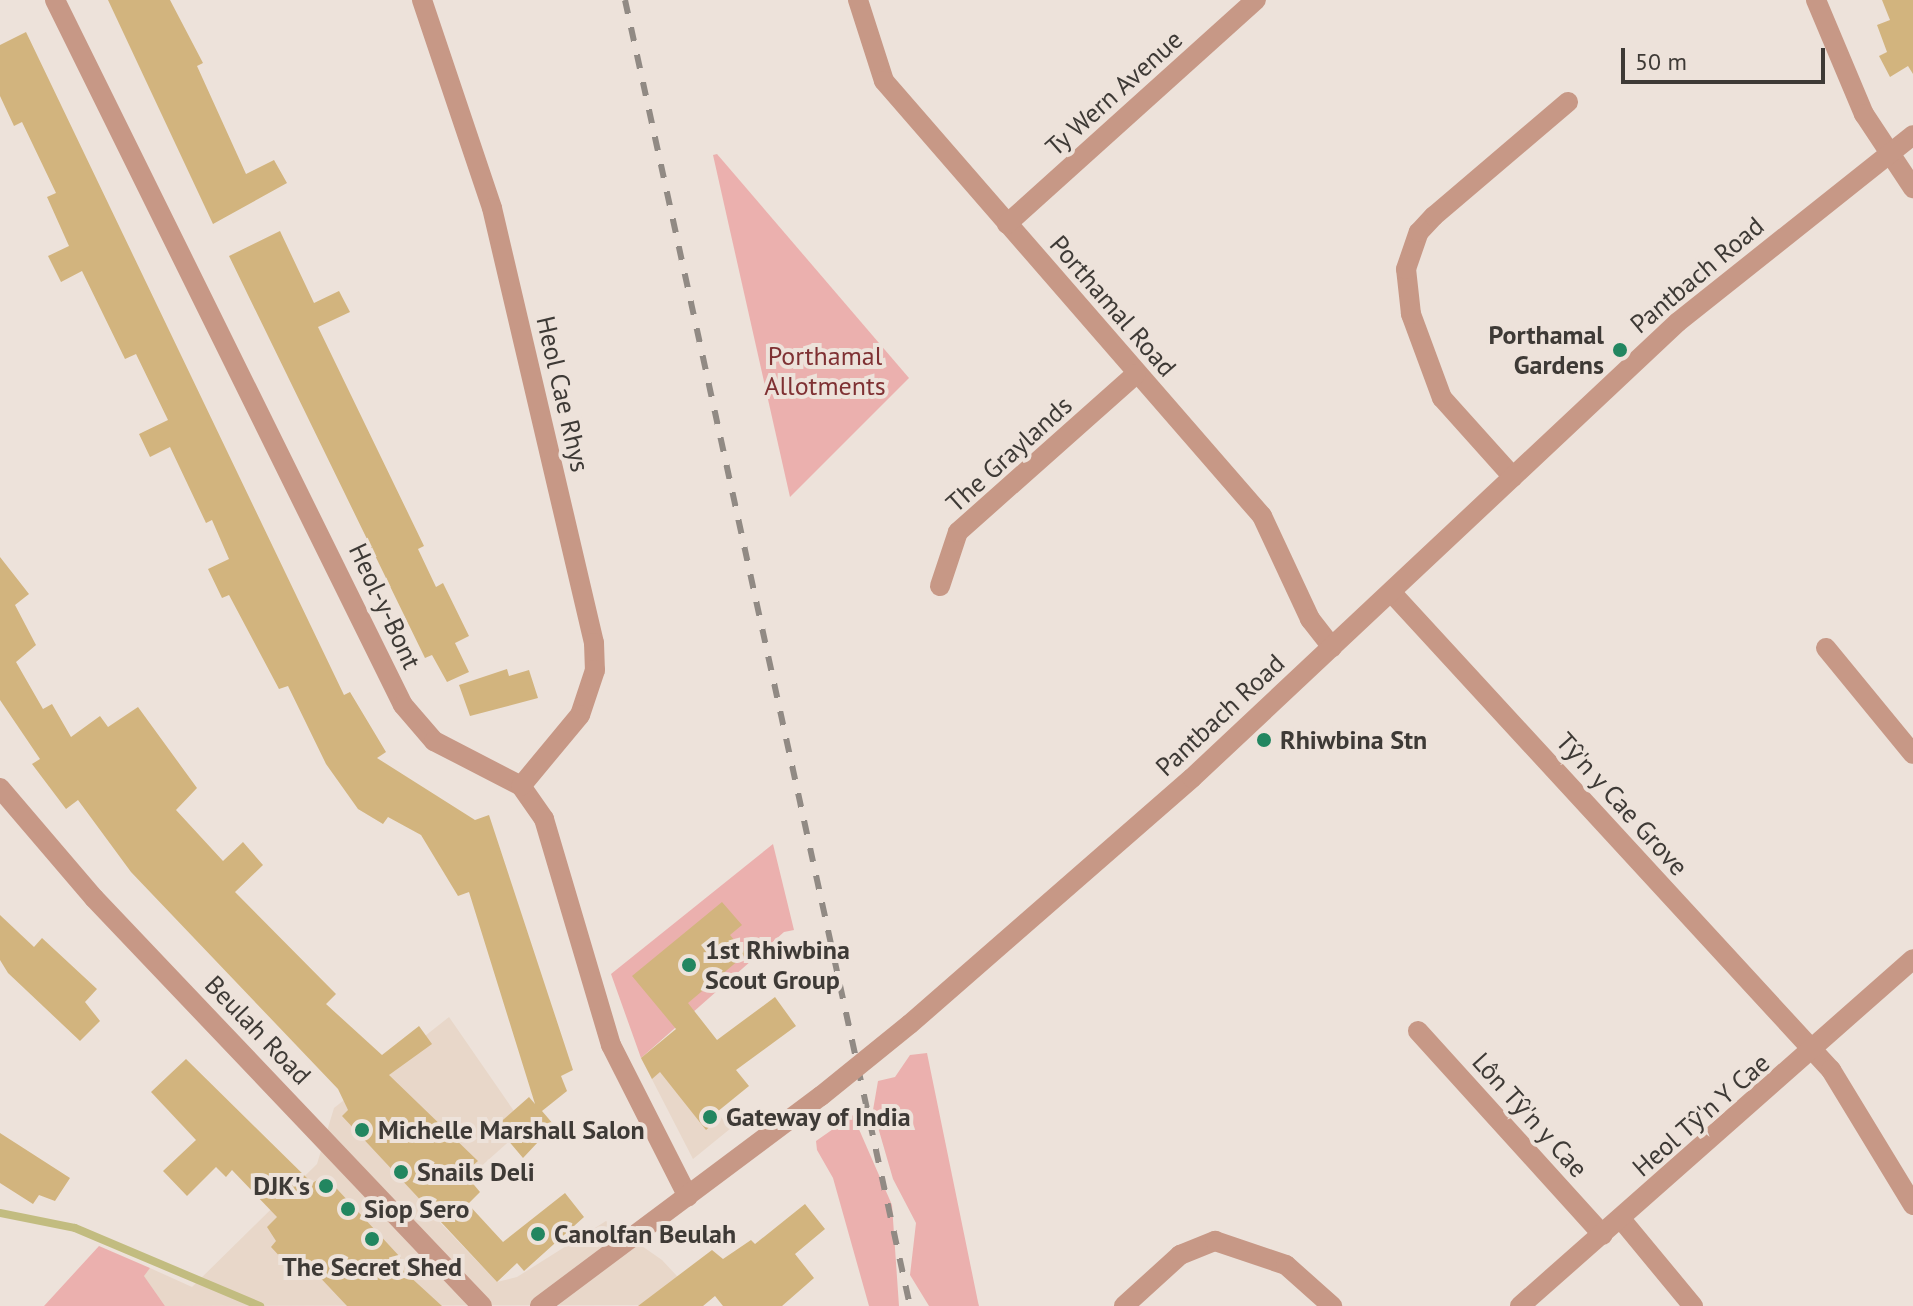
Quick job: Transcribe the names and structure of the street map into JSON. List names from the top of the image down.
{
  "streets": {
    "street": [
      "Ty Wern Avenue",
      "Pantbach Road",
      "Porthamal Road",
      "Heol Cae Rhys",
      "The Graylands",
      "Heol-y-Bont",
      "Tŷ'n y Cae Grove",
      "Beulah Road",
      "Lôn Tŷ'n y Cae",
      "Heol Tŷ'n Y Cae"
    ]
  },
  "crossings": [
    ["Ty Wern Avenue", "Porthamal Road"],
    ["Pantbach Road", "Porthamal Road"],
    ["Pantbach Road", "Tŷ'n y Cae Grove"],
    ["Porthamal Road", "The Graylands"],
    ["Heol Cae Rhys", "Heol-y-Bont"],
    ["Tŷ'n y Cae Grove", "Heol Tŷ'n Y Cae"],
    ["Lôn Tŷ'n y Cae", "Heol Tŷ'n Y Cae"]
  ],
  "parks": ["Porthamal Allotments"],
  "places": [
    "Porthamal Gardens",
    "Rhiwbina Stn",
    "1st Rhiwbina Scout Group",
    "Gateway of India",
    "Michelle Marshall Salon",
    "Snails Deli",
    "DJK's",
    "Siop Sero",
    "Canolfan Beulah",
    "The Secret Shed"
  ],
  "scale_bar": "50 m"
}
